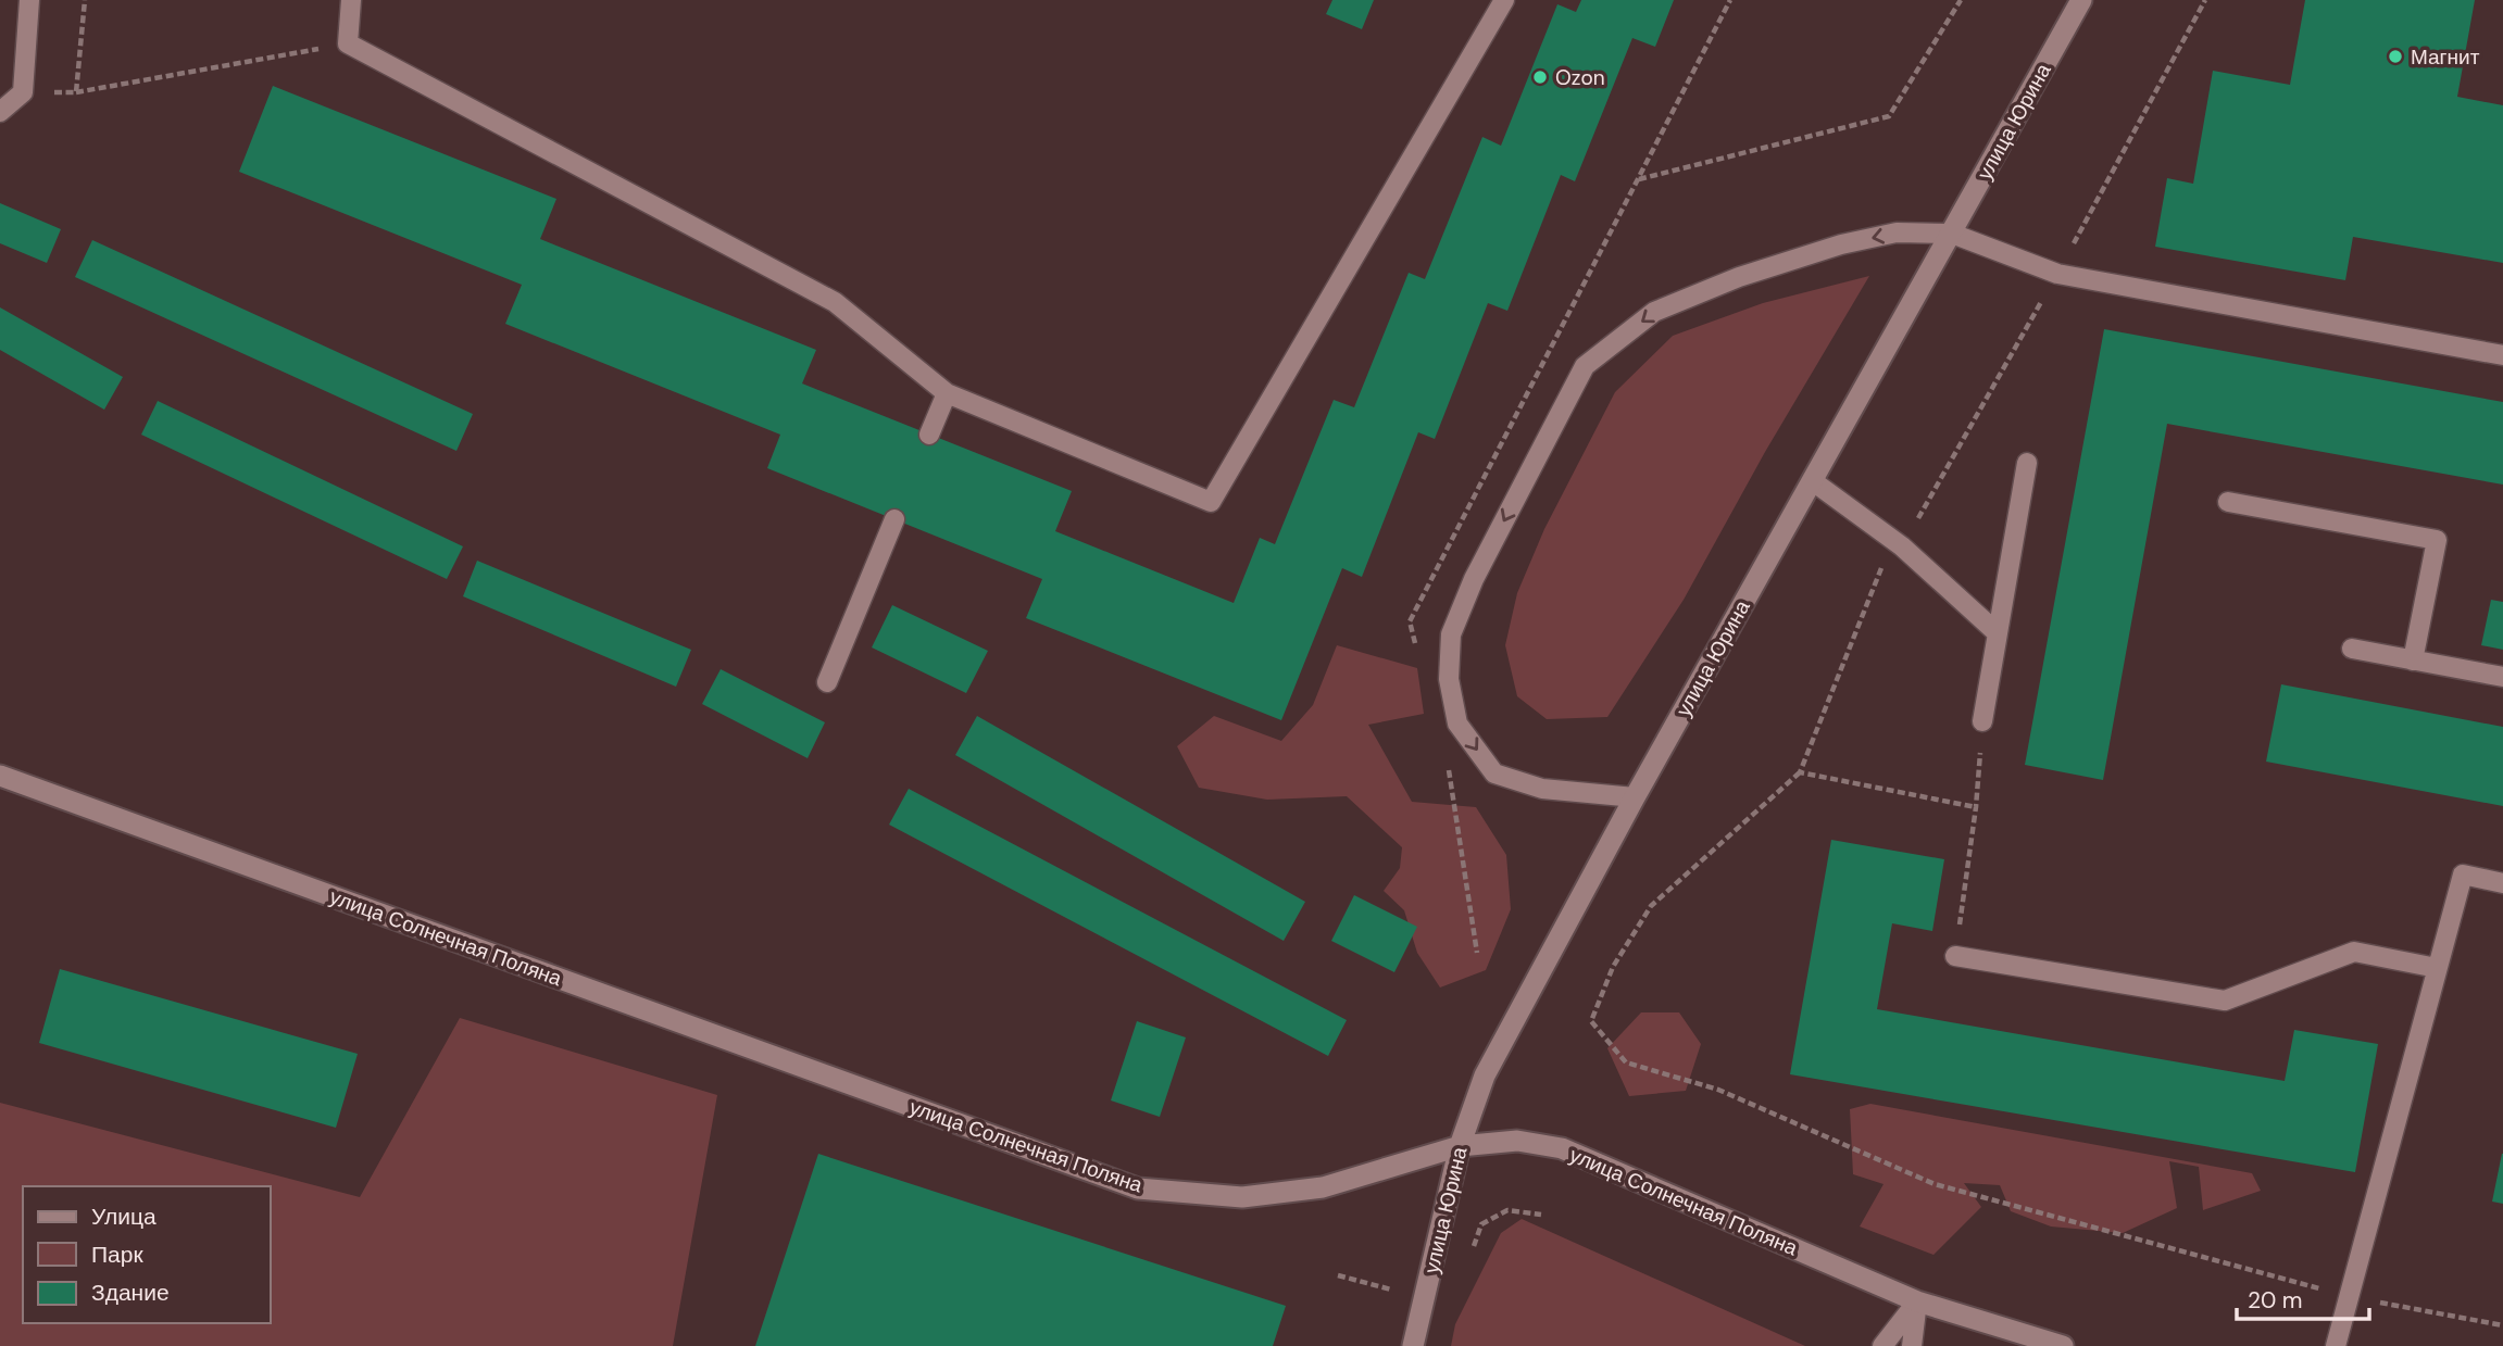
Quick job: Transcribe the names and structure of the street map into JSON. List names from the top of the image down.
{
  "streets": {
    "street": ["улица Юрина", "улица Солнечная Поляна"]
  },
  "crossings": [
    ["улица Юрина", "улица Солнечная Поляна"]
  ],
  "places": ["Магнит", "Ozon"],
  "legend": ["Улица", "Парк", "Здание"],
  "scale_bar": "20 m"
}
